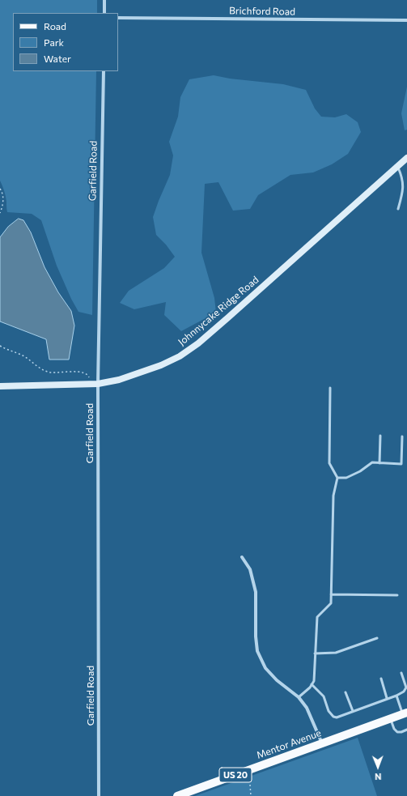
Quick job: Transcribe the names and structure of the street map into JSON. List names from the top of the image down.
{
  "streets": {
    "main road": ["Johnnycake Ridge Road", "Mentor Avenue", "US 20"],
    "street": ["Brichford Road", "Garfield Road"]
  },
  "crossings": [
    ["Garfield Road", "Johnnycake Ridge Road"]
  ],
  "legend": ["Road", "Park", "Water"],
  "north": "bottom"
}
